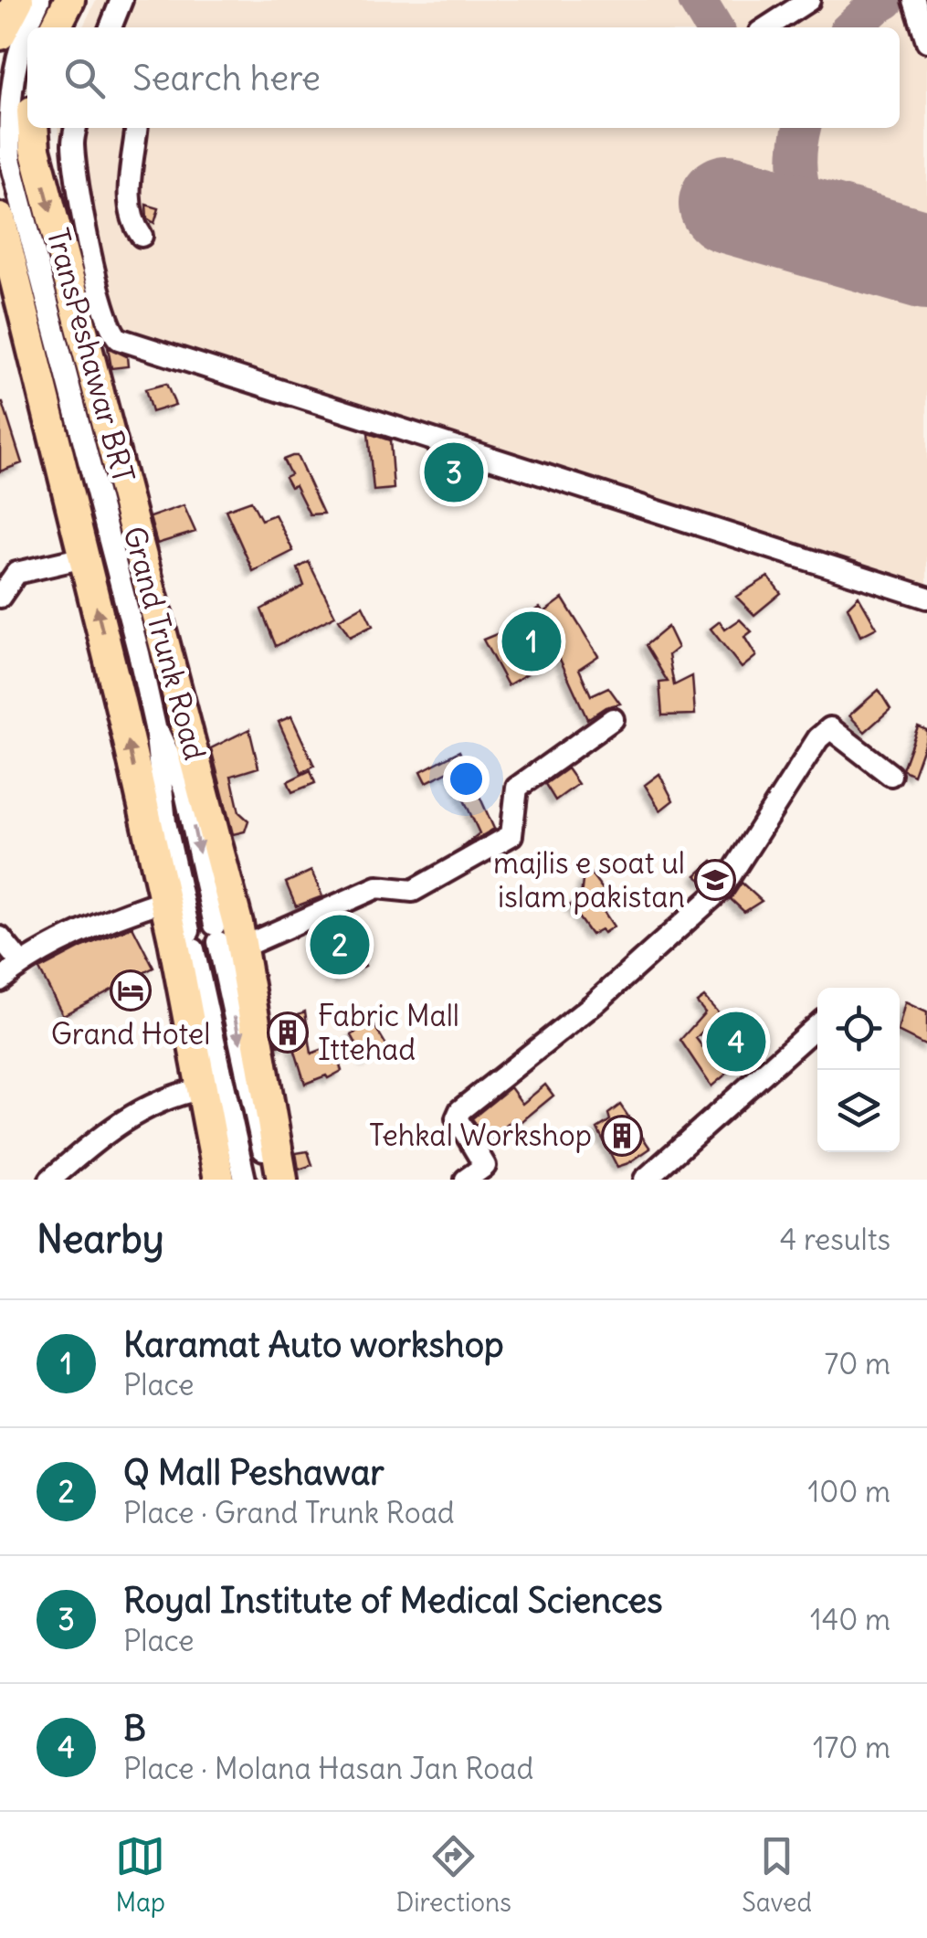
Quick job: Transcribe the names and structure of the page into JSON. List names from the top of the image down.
{
  "streets": {
    "highway": ["Grand Trunk Road"],
    "street": ["TransPeshawar BRT"]
  },
  "crossings": [
    ["TransPeshawar BRT", "Grand Trunk Road"]
  ],
  "places": {
    "school or university": ["majlis e soat ul islam pakistan"],
    "hotel": ["Grand Hotel"],
    "building": ["Fabric Mall Ittehad", "Tehkal Workshop"]
  },
  "page": {
    "search": "Search here",
    "pins": [
      "3",
      "1",
      "2",
      "4"
    ],
    "heading": ["Nearby", "4 results"],
    "list": [
      {
        "mark": "1",
        "name": "Karamat Auto workshop",
        "note": "Place",
        "value": "70 m"
      },
      {
        "mark": "2",
        "name": "Q Mall Peshawar",
        "note": "Place · Grand Trunk Road",
        "value": "100 m"
      },
      {
        "mark": "3",
        "name": "Royal Institute of Medical Sciences",
        "note": "Place",
        "value": "140 m"
      },
      {
        "mark": "4",
        "name": "B",
        "note": "Place · Molana Hasan Jan Road",
        "value": "170 m"
      }
    ],
    "nav": ["Map", "Directions", "Saved"]
  }
}
